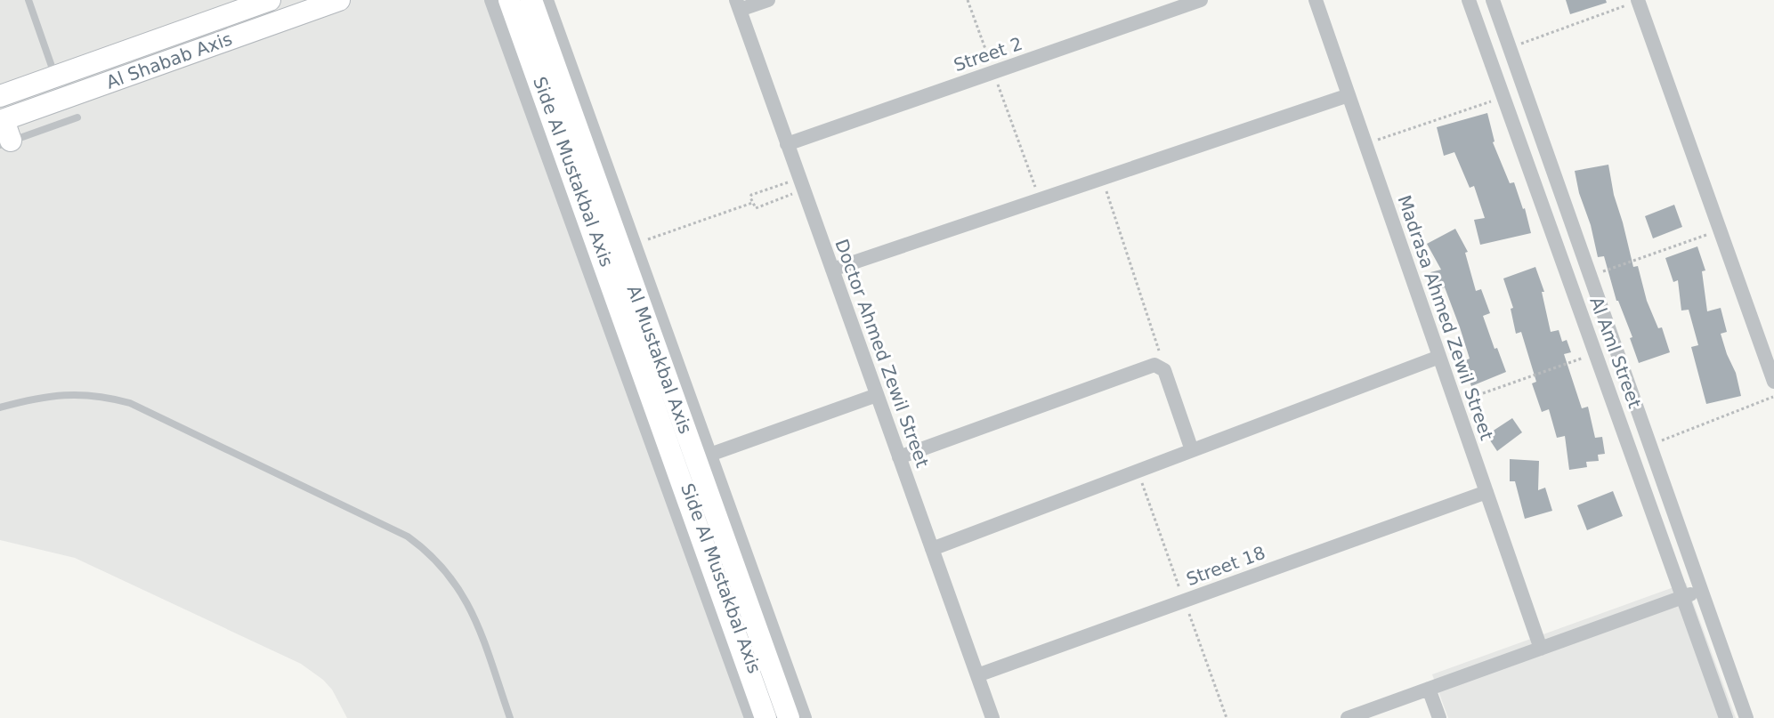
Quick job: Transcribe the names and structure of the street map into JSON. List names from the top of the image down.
{
  "streets": {
    "street": [
      "Street 2",
      "Al Shabab Axis",
      "Side Al Mustakbal Axis",
      "Madrasa Ahmed Zewil Street",
      "Al Aml Street",
      "Doctor Ahmed Zewil Street",
      "Al Mustakbal Axis",
      "Street 18"
    ]
  },
  "crossings": [
    ["Street 2", "Doctor Ahmed Zewil Street"],
    ["Side Al Mustakbal Axis", "Al Mustakbal Axis"],
    ["Madrasa Ahmed Zewil Street", "Street 18"],
    ["Doctor Ahmed Zewil Street", "Street 18"]
  ]
}
